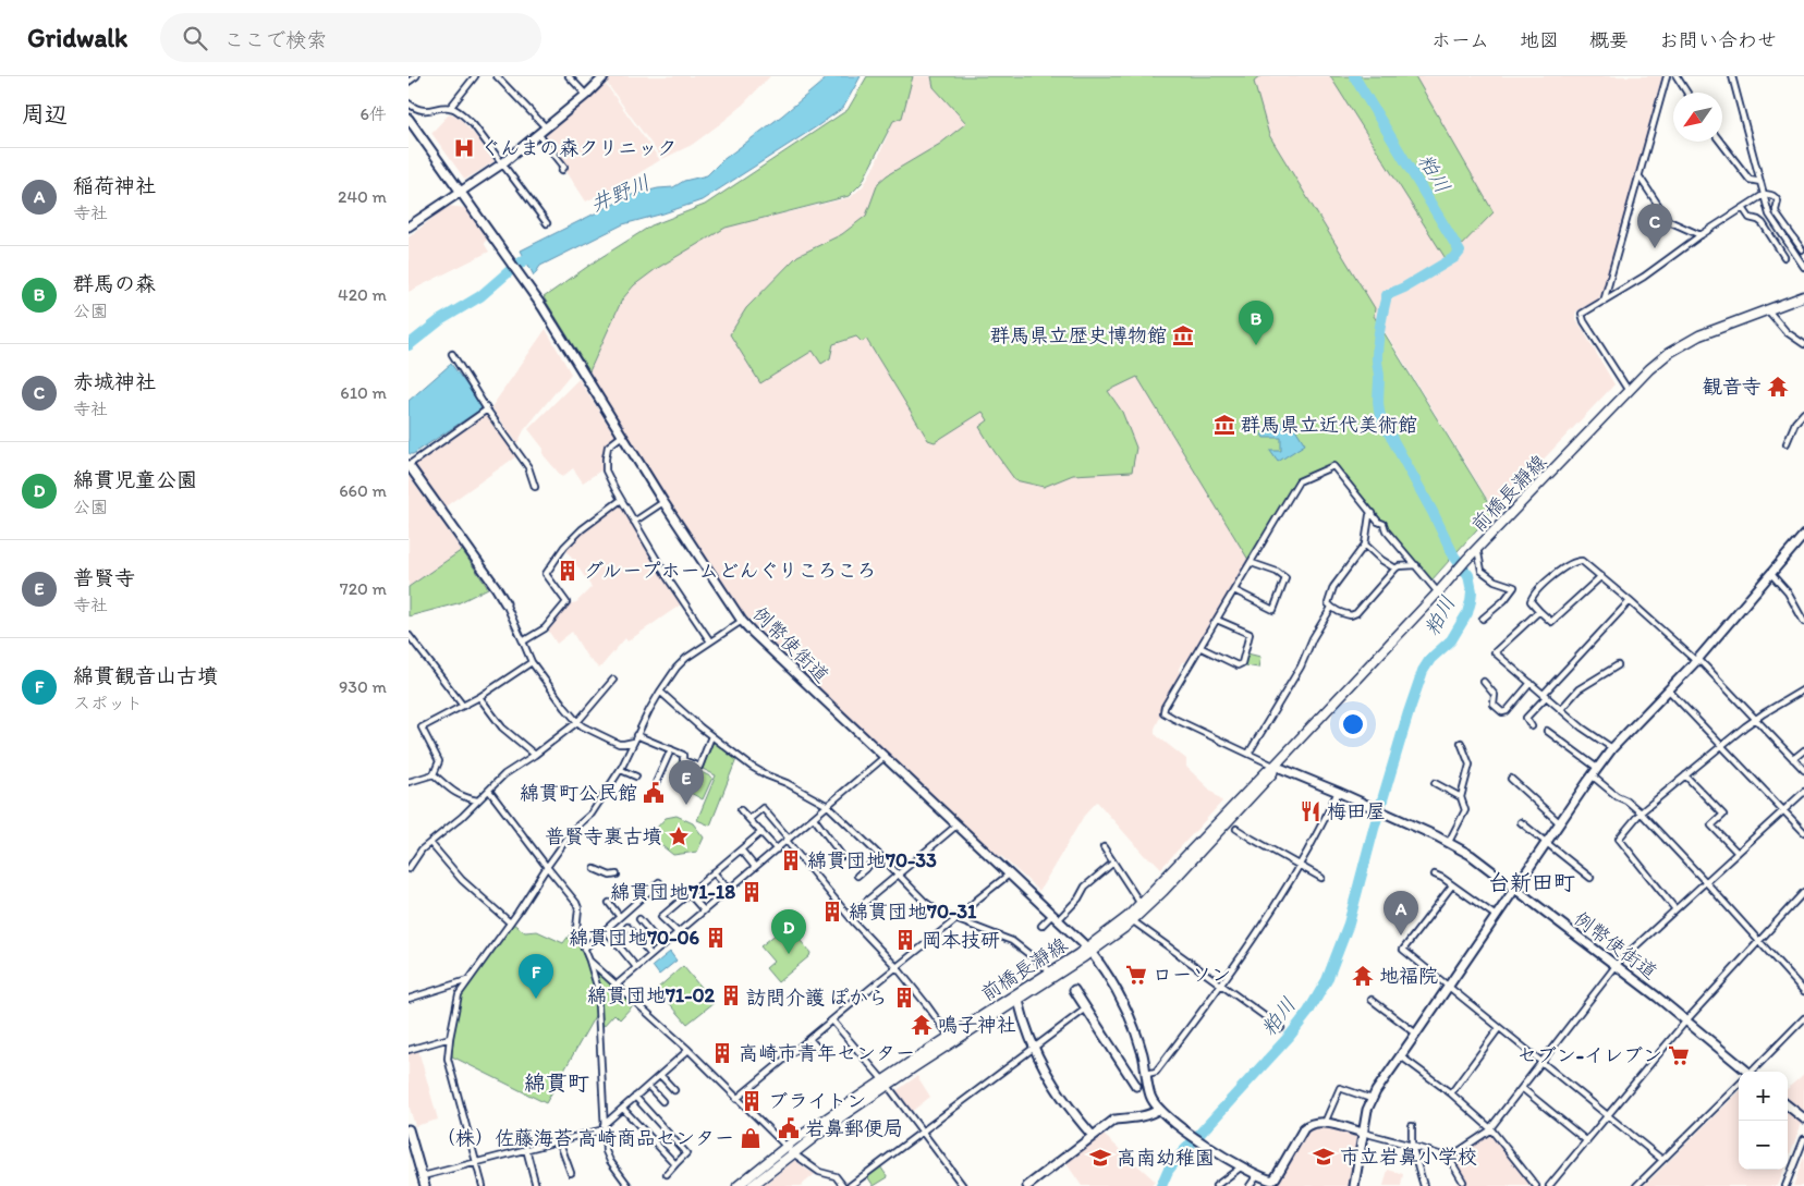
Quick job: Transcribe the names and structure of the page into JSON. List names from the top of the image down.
{
  "streets": {
    "main road": ["前橋長瀞線"],
    "street": ["例幣使街道"]
  },
  "crossings": [
    ["前橋長瀞線", "例幣使街道"]
  ],
  "districts": ["台新田町", "綿貫町"],
  "water": ["粕川", "井野川"],
  "places": {
    "hospital": ["ぐんまの森クリニック"],
    "museum": ["群馬県立歴史博物館", "群馬県立近代美術館"],
    "temple": ["観音寺", "地福院", "鳴子神社"],
    "building": [
      "グループホームどんぐりころころ",
      "綿貫団地70-33",
      "綿貫団地71-18",
      "綿貫団地70-31",
      "綿貫団地70-06",
      "岡本技研",
      "綿貫団地71-02",
      "訪問介護 ぽから",
      "高崎市青年センター",
      "ブライトン"
    ],
    "public building": ["綿貫町公民館", "岩鼻郵便局"],
    "restaurant": ["梅田屋"],
    "place": ["普賢寺裏古墳"],
    "supermarket": ["ローソン", "セブン-イレブン"],
    "shop": ["（株）佐藤海苔 高崎商品センター"],
    "school or university": ["市立岩鼻小学校", "高南幼稚園"]
  },
  "north": "bottom left",
  "page": {
    "header": "Gridwalk",
    "search": "ここで検索",
    "nav": [
      "ホーム",
      "地図",
      "概要",
      "お問い合わせ"
    ],
    "heading": ["周辺", "6件"],
    "list": [
      {
        "mark": "A",
        "name": "稲荷神社",
        "note": "寺社",
        "value": "240 m"
      },
      {
        "mark": "B",
        "name": "群馬の森",
        "note": "公園",
        "value": "420 m"
      },
      {
        "mark": "C",
        "name": "赤城神社",
        "note": "寺社",
        "value": "610 m"
      },
      {
        "mark": "D",
        "name": "綿貫児童公園",
        "note": "公園",
        "value": "660 m"
      },
      {
        "mark": "E",
        "name": "普賢寺",
        "note": "寺社",
        "value": "720 m"
      },
      {
        "mark": "F",
        "name": "綿貫観音山古墳",
        "note": "スポット",
        "value": "930 m"
      }
    ],
    "pins": [
      "C",
      "B",
      "E",
      "A",
      "D",
      "F"
    ],
    "map_buttons": ["+", "−"]
  }
}
